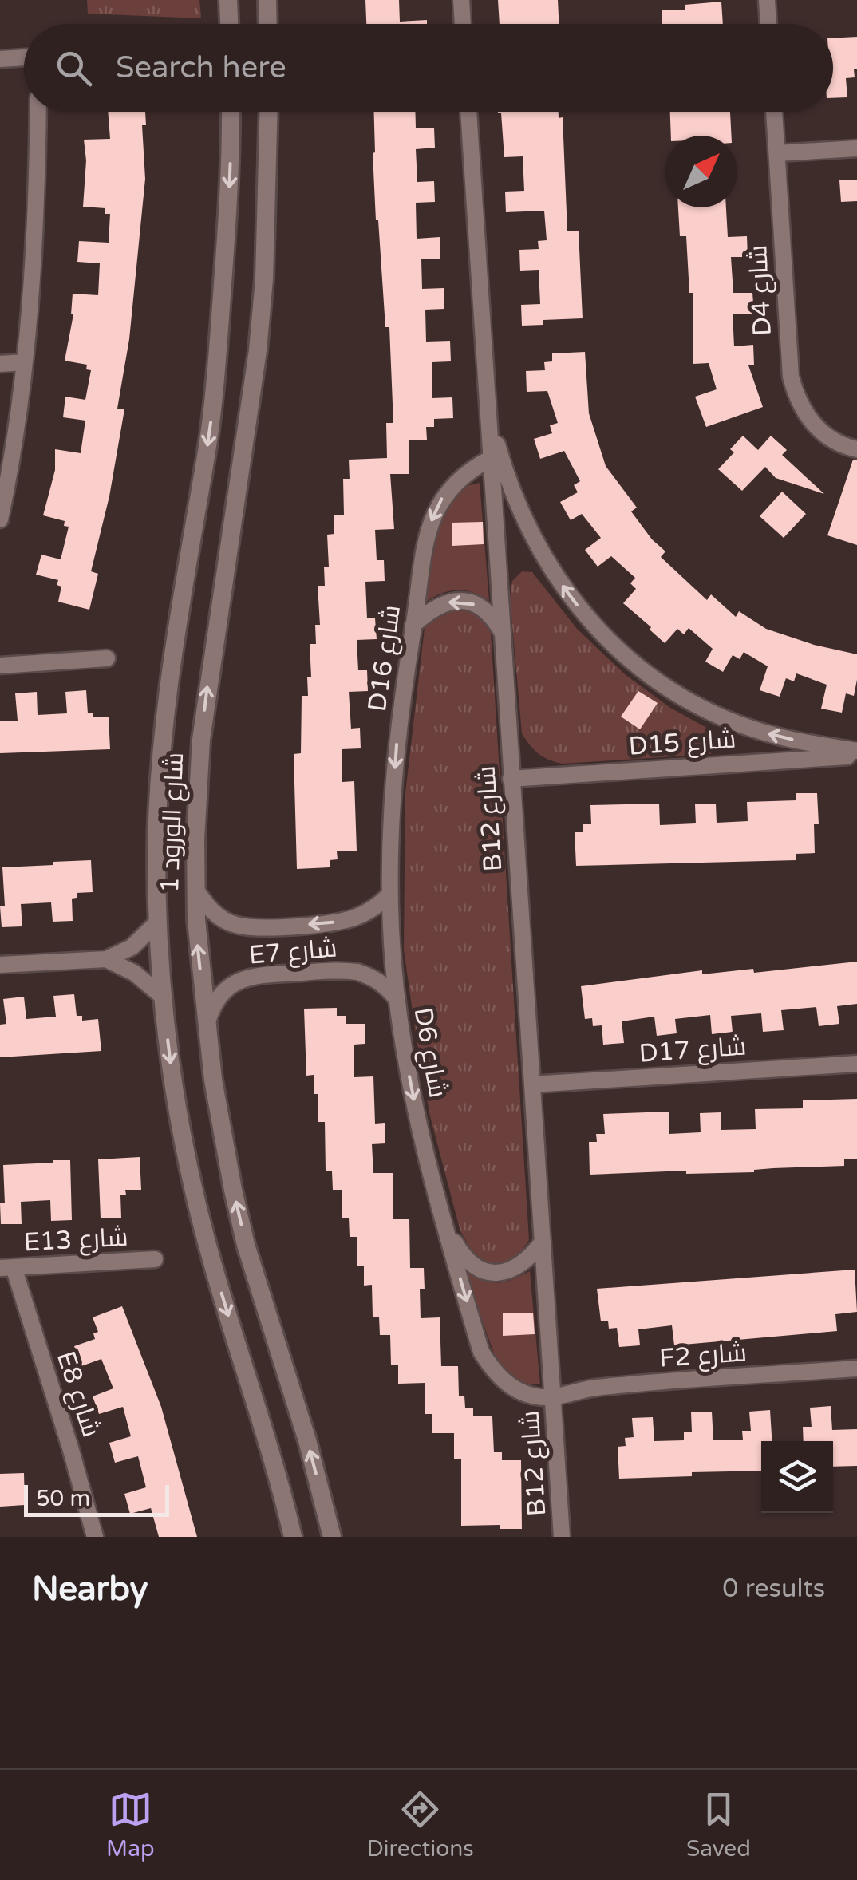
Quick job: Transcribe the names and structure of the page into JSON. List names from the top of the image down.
{
  "streets": {
    "street": [
      "D4 شارع",
      "D16 شارع",
      "D15 شارع",
      "B12 شارع",
      "شارع الورود 1",
      "E7 شارع",
      "D17 شارع",
      "D6 شارع",
      "E13 شارع",
      "F2 شارع",
      "E8 شارع"
    ]
  },
  "crossings": [
    ["D16 شارع", "B12 شارع"],
    ["D16 شارع", "E7 شارع"],
    ["D16 شارع", "D6 شارع"],
    ["D15 شارع", "B12 شارع"],
    ["B12 شارع", "D17 شارع"],
    ["B12 شارع", "D6 شارع"],
    ["B12 شارع", "F2 شارع"],
    ["شارع الورود 1", "E7 شارع"],
    ["E7 شارع", "D6 شارع"],
    ["D6 شارع", "F2 شارع"],
    ["E13 شارع", "E8 شارع"]
  ],
  "one_way": ["D16 شارع", "E7 شارع", "D6 شارع"],
  "scale_bar": "50 m",
  "north": "top right",
  "page": {
    "search": "Search here",
    "scale": "50 m",
    "heading": ["Nearby", "0 results"],
    "nav": ["Map", "Directions", "Saved"]
  }
}
